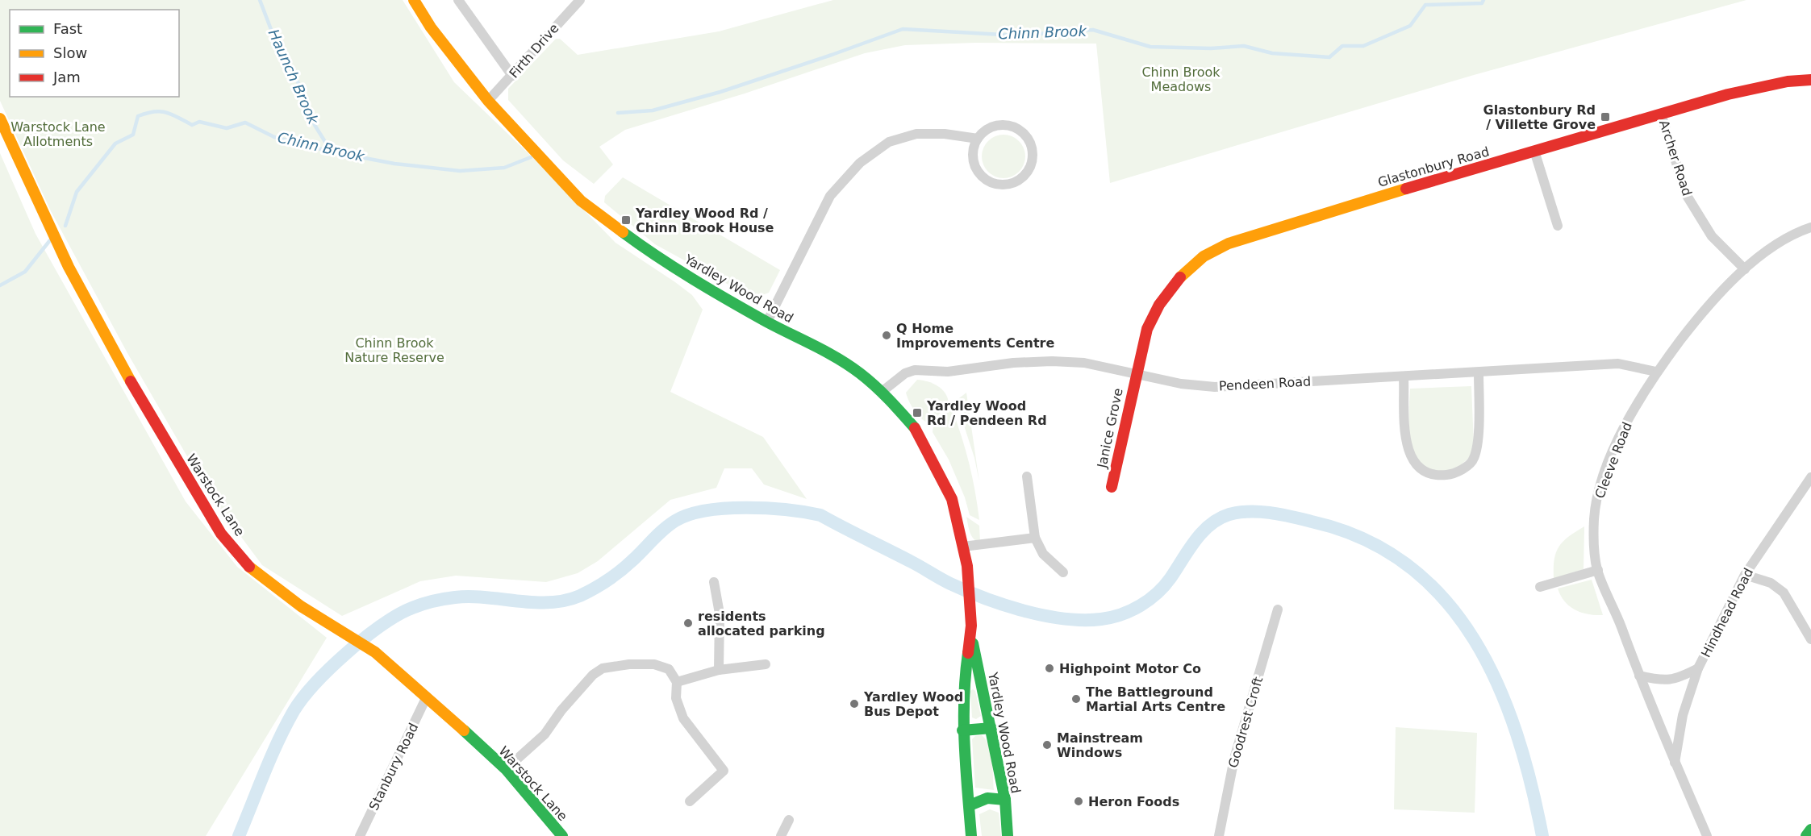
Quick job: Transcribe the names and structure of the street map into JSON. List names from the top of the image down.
{
  "streets": {
    "street": [
      "Firth Drive",
      "Archer Road",
      "Glastonbury Road",
      "Yardley Wood Road",
      "Pendeen Road",
      "Janice Grove",
      "Cleeve Road",
      "Warstock Lane",
      "Hindhead Road",
      "Goodrest Croft",
      "Stanbury Road"
    ]
  },
  "crossings": [
    ["Firth Drive", "Yardley Wood Road"],
    ["Archer Road", "Glastonbury Road"],
    ["Archer Road", "Cleeve Road"],
    ["Glastonbury Road", "Pendeen Road"],
    ["Glastonbury Road", "Janice Grove"],
    ["Yardley Wood Road", "Pendeen Road"],
    ["Pendeen Road", "Janice Grove"],
    ["Pendeen Road", "Cleeve Road"],
    ["Cleeve Road", "Hindhead Road"],
    ["Warstock Lane", "Stanbury Road"]
  ],
  "water": ["Chinn Brook", "Haunch Brook"],
  "parks": ["Chinn Brook Meadows", "Warstock Lane Allotments", "Chinn Brook Nature Reserve"],
  "places": {
    "transit": ["Glastonbury Rd / Villette Grove", "Yardley Wood Rd / Chinn Brook House", "Yardley Wood Rd / Pendeen Rd"],
    "other": [
      "Q Home Improvements Centre",
      "residents allocated parking",
      "Highpoint Motor Co",
      "The Battleground Martial Arts Centre",
      "Yardley Wood Bus Depot",
      "Mainstream Windows",
      "Heron Foods"
    ]
  },
  "legend": ["Fast", "Slow", "Jam"]
}
